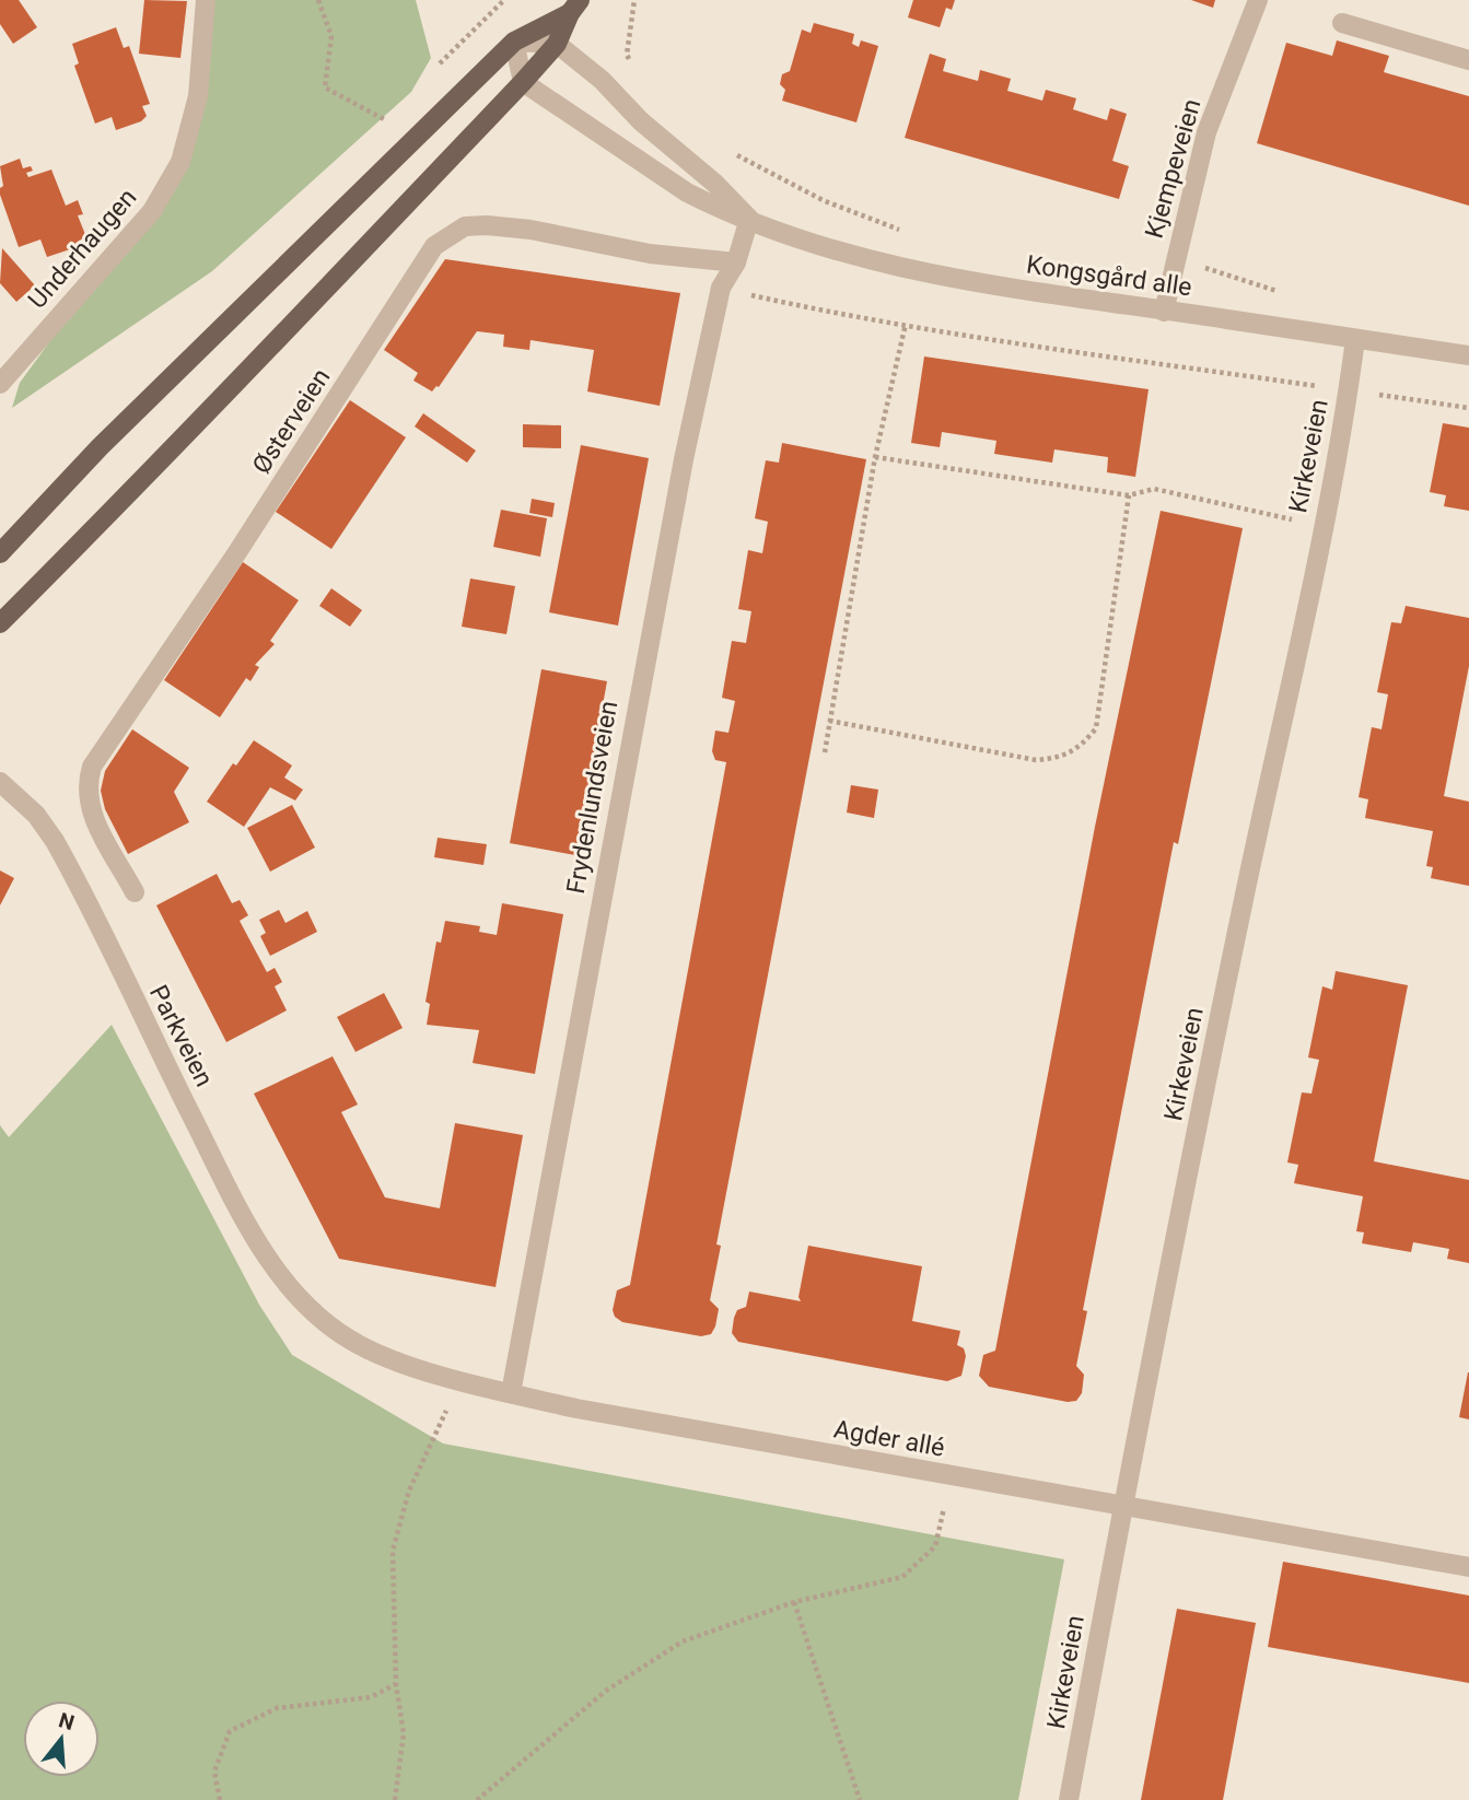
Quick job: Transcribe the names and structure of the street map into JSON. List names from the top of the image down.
{
  "streets": {
    "street": [
      "Kjempeveien",
      "Underhaugen",
      "Kongsgård alle",
      "Østerveien",
      "Kirkeveien",
      "Frydenlundsveien",
      "Parkveien",
      "Agder allé"
    ]
  },
  "crossings": [
    ["Kjempeveien", "Kongsgård alle"],
    ["Kongsgård alle", "Kirkeveien"],
    ["Kongsgård alle", "Frydenlundsveien"],
    ["Østerveien", "Frydenlundsveien"],
    ["Kirkeveien", "Agder allé"],
    ["Frydenlundsveien", "Agder allé"],
    ["Parkveien", "Agder allé"]
  ],
  "north": "top"
}
